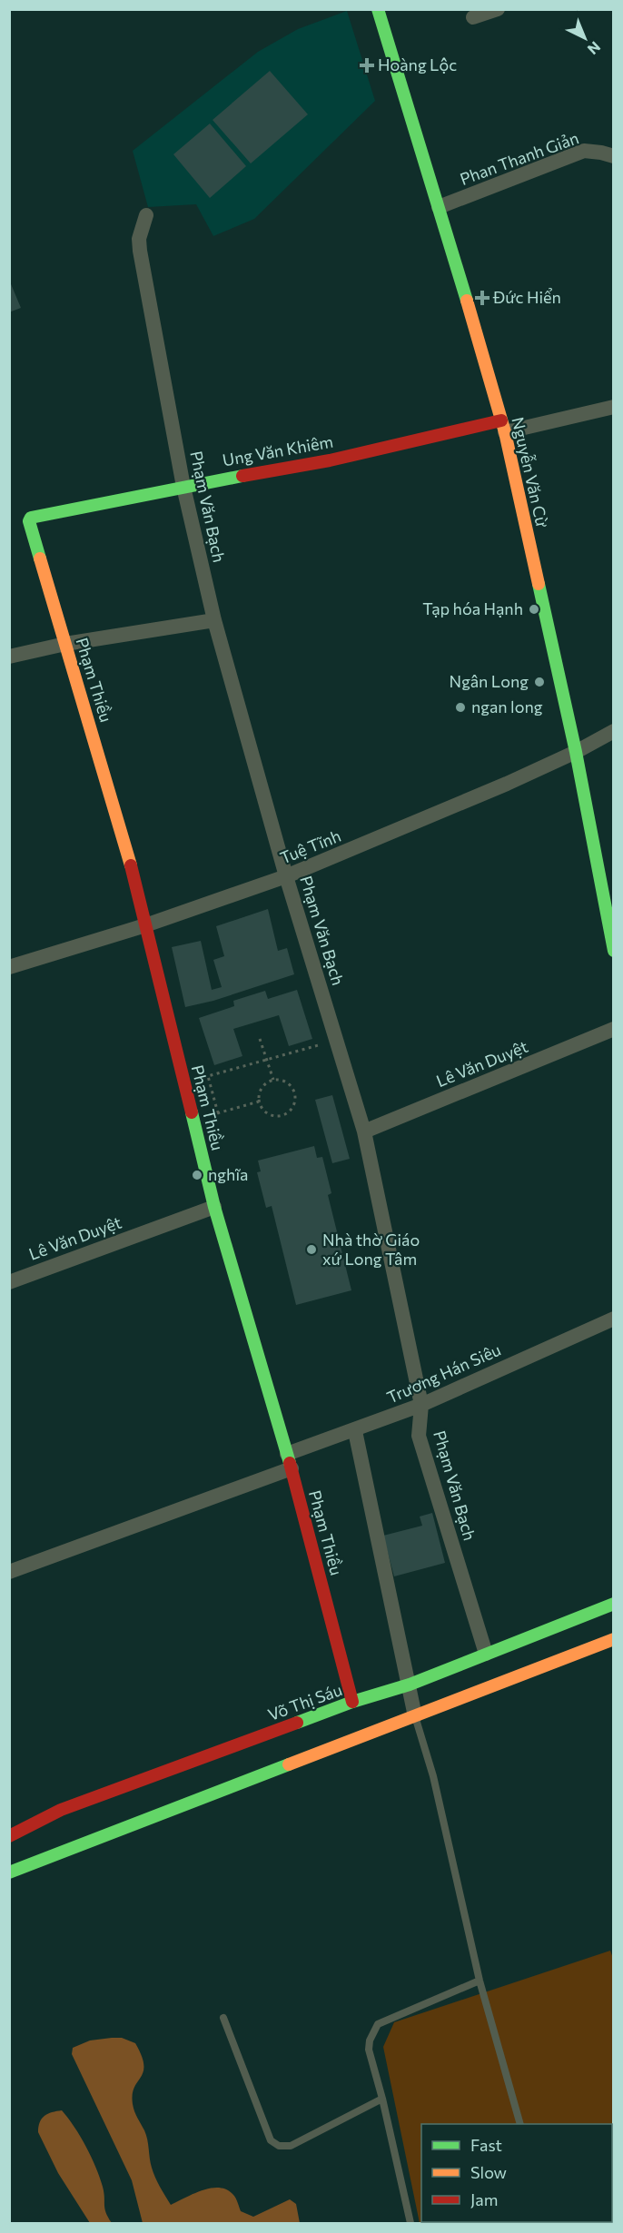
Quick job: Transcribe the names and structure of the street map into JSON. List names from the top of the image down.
{
  "streets": {
    "main road": [
      "Ung Văn Khiêm",
      "Nguyễn Văn Cừ",
      "Phạm Thiều",
      "Võ Thị Sáu"
    ],
    "street": [
      "Phan Thanh Giản",
      "Phạm Văn Bạch",
      "Tuệ Tĩnh",
      "Lê Văn Duyệt",
      "Trương Hán Siêu"
    ]
  },
  "crossings": [
    ["Phan Thanh Giản", "Nguyễn Văn Cừ"],
    ["Ung Văn Khiêm", "Nguyễn Văn Cừ"],
    ["Ung Văn Khiêm", "Phạm Văn Bạch"],
    ["Ung Văn Khiêm", "Phạm Thiều"],
    ["Nguyễn Văn Cừ", "Tuệ Tĩnh"],
    ["Phạm Văn Bạch", "Tuệ Tĩnh"],
    ["Phạm Văn Bạch", "Lê Văn Duyệt"],
    ["Phạm Văn Bạch", "Trương Hán Siêu"],
    ["Phạm Văn Bạch", "Võ Thị Sáu"],
    ["Phạm Thiều", "Tuệ Tĩnh"],
    ["Phạm Thiều", "Lê Văn Duyệt"],
    ["Phạm Thiều", "Trương Hán Siêu"],
    ["Phạm Thiều", "Võ Thị Sáu"]
  ],
  "places": {
    "health": ["Hoàng Lộc", "Đức Hiển"],
    "other": [
      "Tạp hóa Hạnh",
      "Ngân Long",
      "ngan long",
      "nghĩa",
      "Nhà thờ Giáo xứ Long Tâm"
    ]
  },
  "legend": ["Fast", "Slow", "Jam"],
  "north": "bottom right"
}
